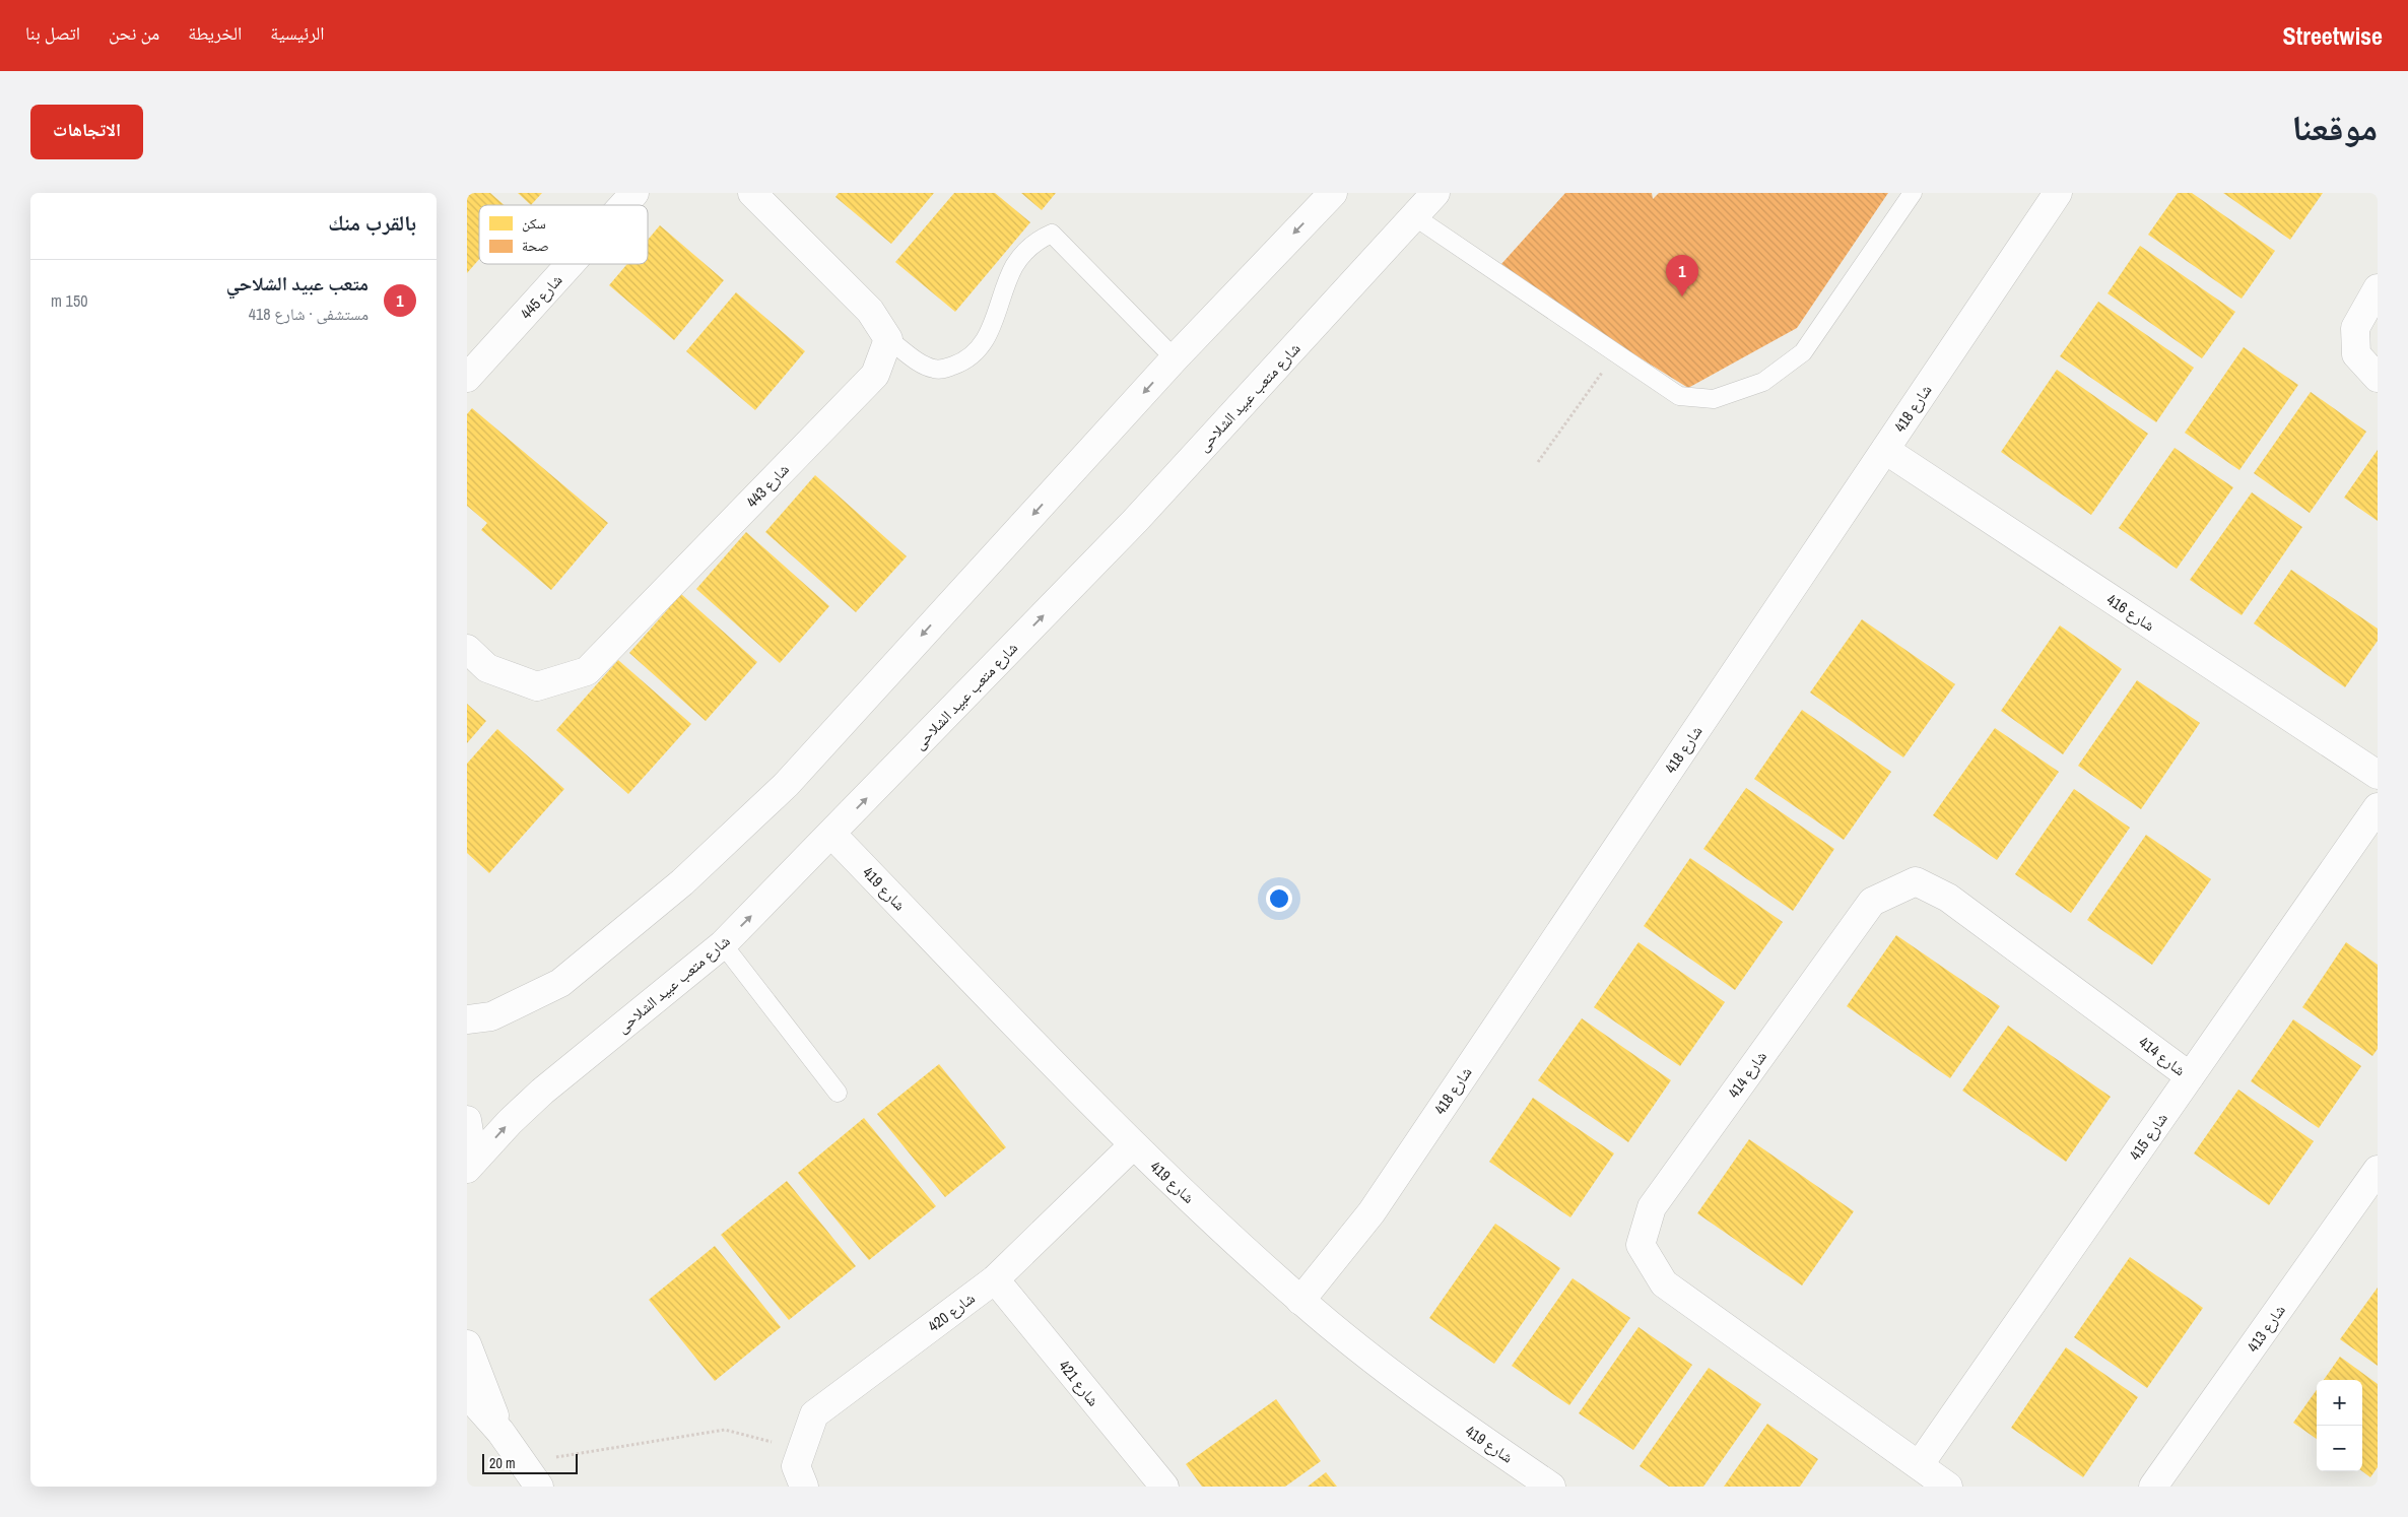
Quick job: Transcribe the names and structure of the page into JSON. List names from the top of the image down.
{
  "streets": {
    "street": [
      "شارع 445",
      "شارع متعب عبيد الشلاحى",
      "شارع 418",
      "شارع 443",
      "شارع 416",
      "شارع 419",
      "شارع 414",
      "شارع 415",
      "شارع 420",
      "شارع 413",
      "شارع 421"
    ]
  },
  "crossings": [
    ["شارع متعب عبيد الشلاحى", "شارع 419"],
    ["شارع 418", "شارع 416"],
    ["شارع 418", "شارع 419"],
    ["شارع 419", "شارع 420"],
    ["شارع 414", "شارع 415"],
    ["شارع 420", "شارع 421"]
  ],
  "legend": ["سكن", "صحة"],
  "scale_bar": "20 m",
  "page": {
    "header": "Streetwise",
    "nav": [
      "الرئيسية",
      "الخريطة",
      "من نحن",
      "اتصل بنا"
    ],
    "title": "موقعنا",
    "buttons": "الاتجاهات",
    "heading": "بالقرب منك",
    "pins": "1",
    "list": [
      {
        "mark": "1",
        "name": "متعب عبيد الشلاحي",
        "note": "مستشفى · شارع 418",
        "value": "150 m"
      }
    ],
    "map_buttons": ["+", "−"],
    "scale": "20 m"
  }
}
